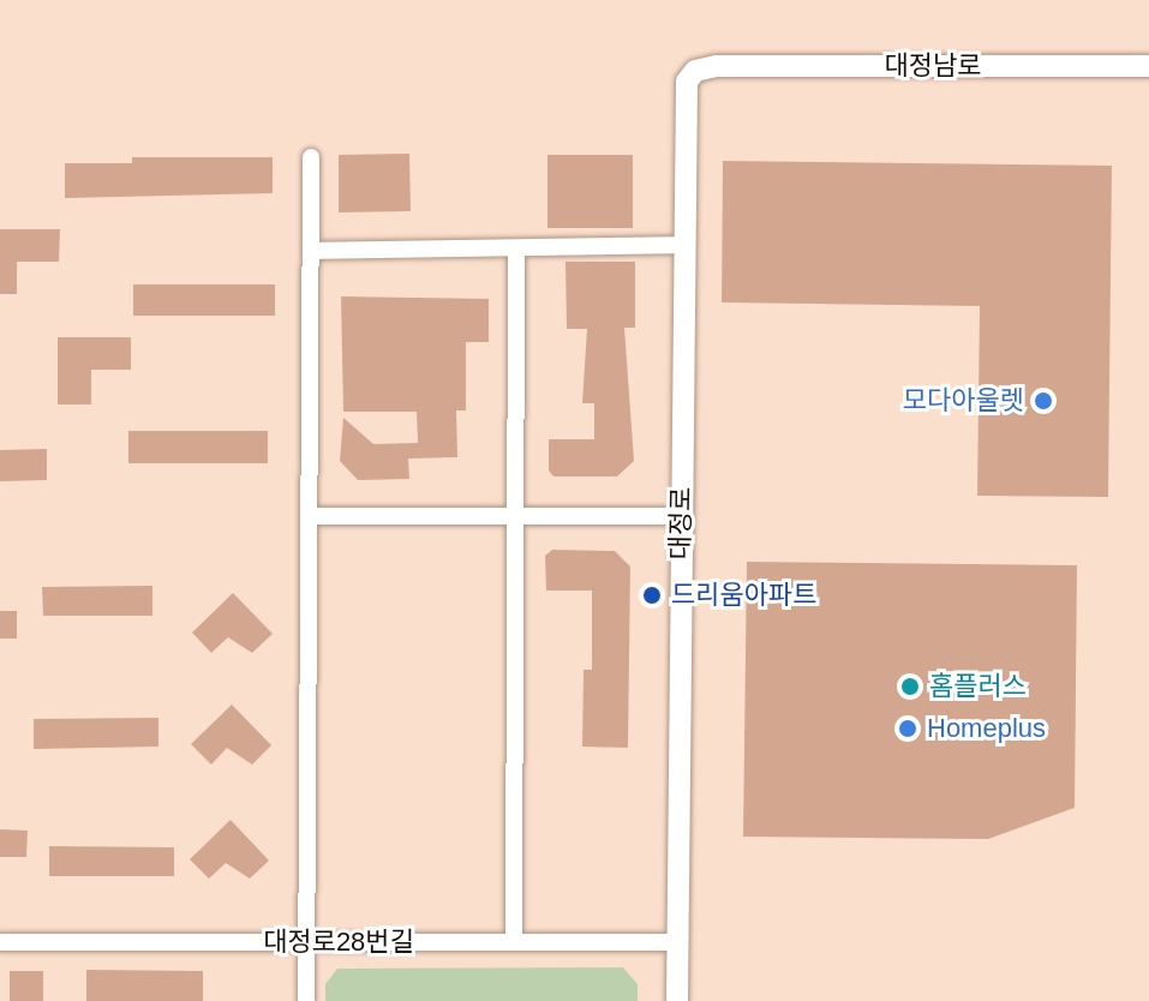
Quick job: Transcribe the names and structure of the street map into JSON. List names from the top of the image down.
{
  "streets": {
    "street": ["대정남로", "대정로", "대정로28번길"]
  },
  "crossings": [
    ["대정남로", "대정로"],
    ["대정로", "대정로28번길"]
  ],
  "places": [
    "모다아울렛",
    "드리움아파트",
    "홈플러스",
    "Homeplus"
  ]
}
